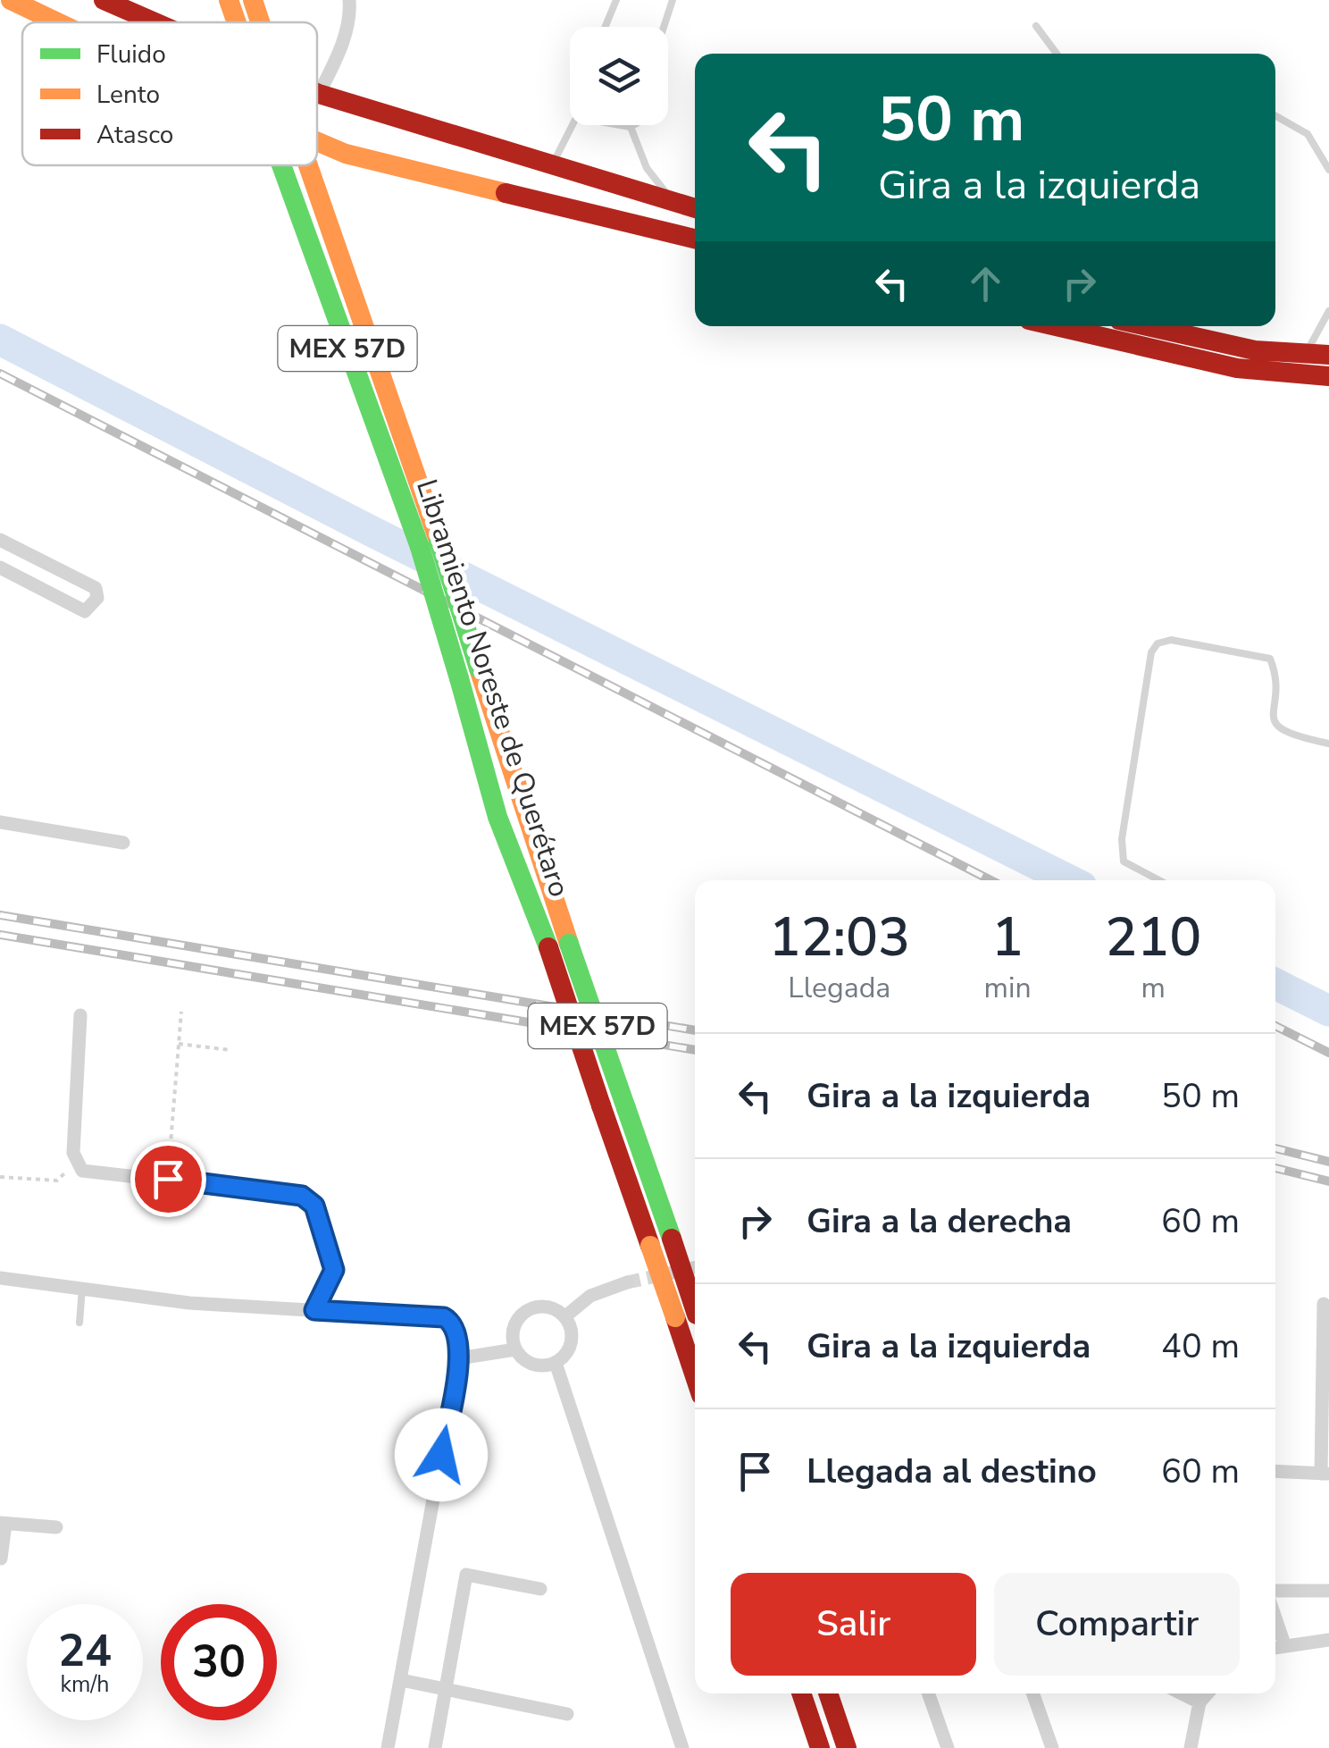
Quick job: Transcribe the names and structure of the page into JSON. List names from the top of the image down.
{
  "streets": {
    "main road": ["MEX 57D", "Libramiento Noreste de Querétaro"]
  },
  "legend": ["Fluido", "Lento", "Atasco"],
  "page": {
    "turn": ["50 m", "Gira a la izquierda"],
    "eta": [
      "12:03",
      "Llegada",
      "1",
      "min",
      "210",
      "m"
    ],
    "list": [
      {
        "name": "Gira a la izquierda",
        "value": "50 m"
      },
      {
        "name": "Gira a la derecha",
        "value": "60 m"
      },
      {
        "name": "Gira a la izquierda",
        "value": "40 m"
      },
      {
        "name": "Llegada al destino",
        "value": "60 m"
      }
    ],
    "buttons": ["Salir", "Compartir"],
    "speed": "24 km/h",
    "limit": "30"
  }
}
